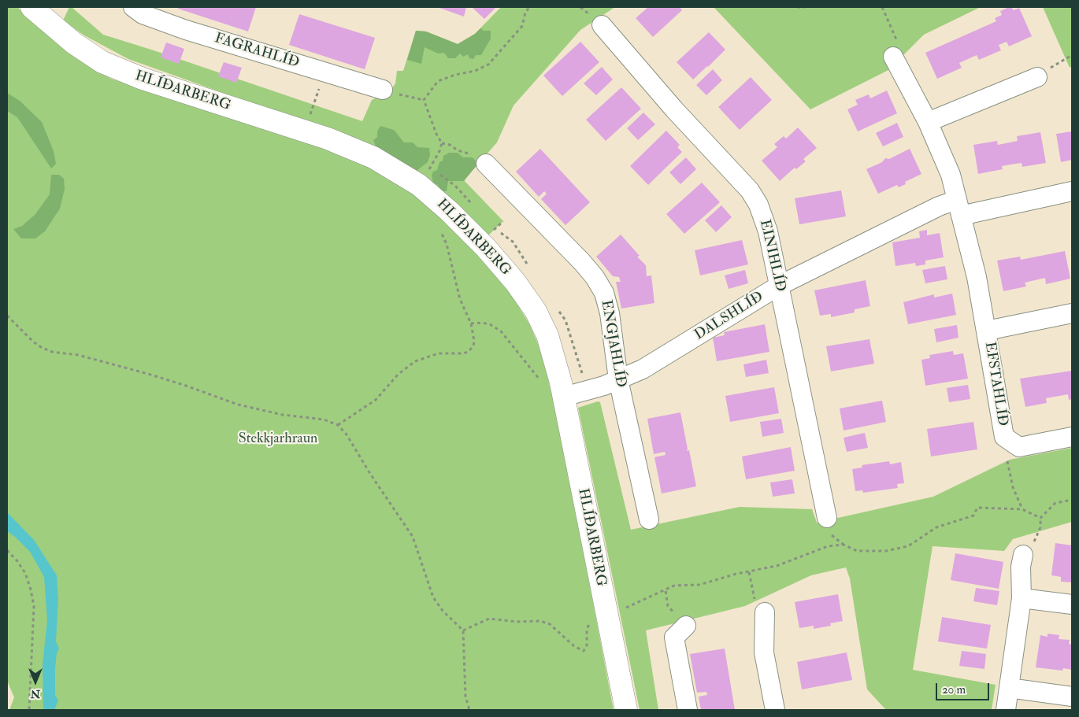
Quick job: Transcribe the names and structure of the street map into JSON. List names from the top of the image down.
{
  "streets": {
    "street": [
      "FAGRAHLÍÐ",
      "HLÍÐARBERG",
      "EINIHLÍÐ",
      "DALSHLÍÐ",
      "ENGJAHLÍÐ",
      "EFSTAHLÍÐ"
    ]
  },
  "crossings": [
    ["HLÍÐARBERG", "DALSHLÍÐ"],
    ["EINIHLÍÐ", "DALSHLÍÐ"],
    ["DALSHLÍÐ", "ENGJAHLÍÐ"],
    ["DALSHLÍÐ", "EFSTAHLÍÐ"]
  ],
  "parks": ["Stekkjarhraun"],
  "scale_bar": "20 m",
  "north": "bottom"
}
